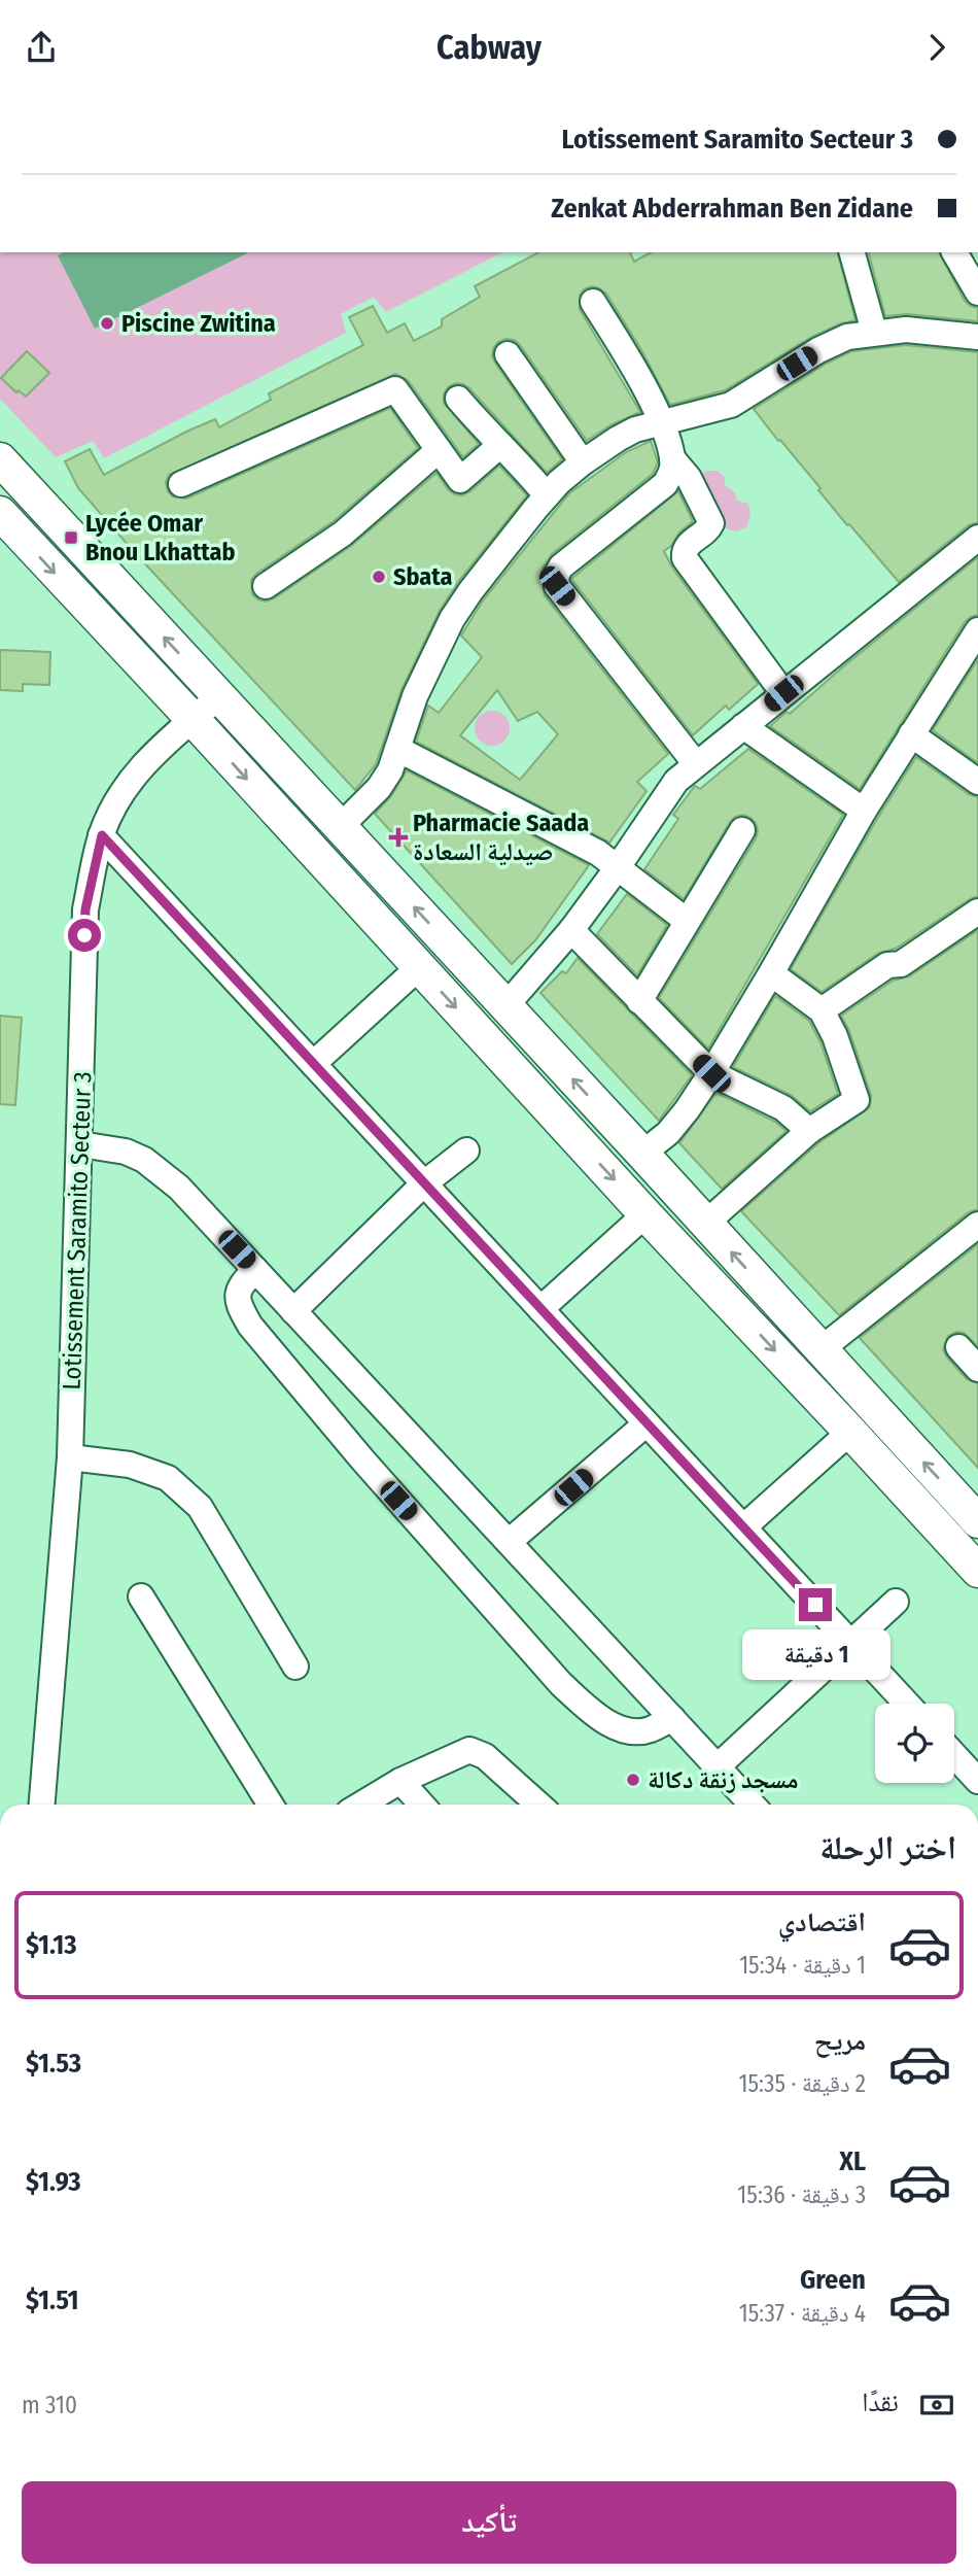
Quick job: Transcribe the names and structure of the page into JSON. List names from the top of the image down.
{
  "streets": {
    "street": ["Lotissement Saramito Secteur 3"]
  },
  "places": {
    "other": ["Piscine Zwitina", "Sbata", "مسجد زنقة دكالة"],
    "transit": ["Lycée Omar Bnou Lkhattab"],
    "health": ["Pharmacie Saada صيدلية السعادة"]
  },
  "page": {
    "header": "Cabway",
    "banner": ["Lotissement Saramito Secteur 3", "Zenkat Abderrahman Ben Zidane"],
    "bubble": "1 دقيقة",
    "heading": "اختر الرحلة",
    "list": [
      {
        "name": "اقتصادي",
        "note": "1 دقيقة · 15:34",
        "value": "$1.13"
      },
      {
        "name": "مريح",
        "note": "2 دقيقة · 15:35",
        "value": "$1.53"
      },
      {
        "name": "XL",
        "note": "3 دقيقة · 15:36",
        "value": "$1.93"
      },
      {
        "name": "Green",
        "note": "4 دقيقة · 15:37",
        "value": "$1.51"
      }
    ],
    "pay": ["نقدًا", "310 m"],
    "buttons": "تأكيد"
  }
}
